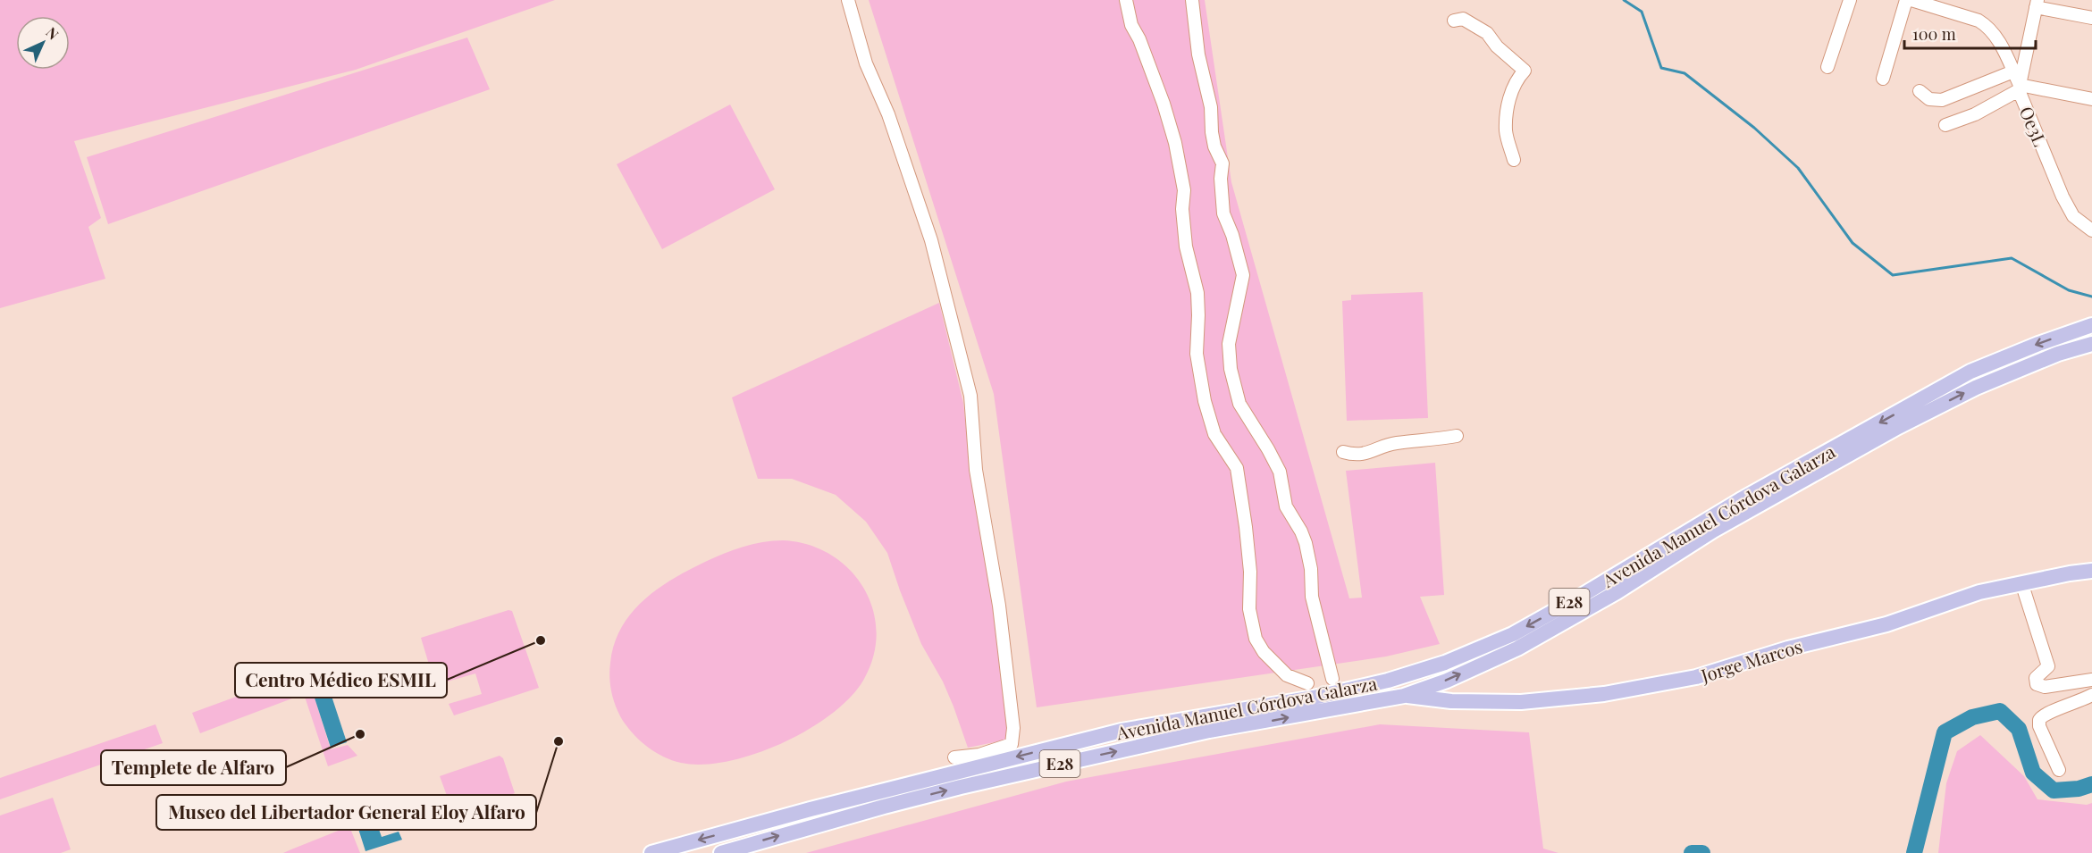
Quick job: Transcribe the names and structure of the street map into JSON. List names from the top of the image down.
{
  "streets": {
    "main road": ["Avenida Manuel Córdova Galarza", "E28", "Jorge Marcos"],
    "street": ["Oe3L"]
  },
  "crossings": [
    ["Avenida Manuel Córdova Galarza", "Jorge Marcos"]
  ],
  "places": ["Centro Médico ESMIL", "Templete de Alfaro", "Museo del Libertador General Eloy Alfaro"],
  "scale_bar": "100 m",
  "north": "top right"
}
